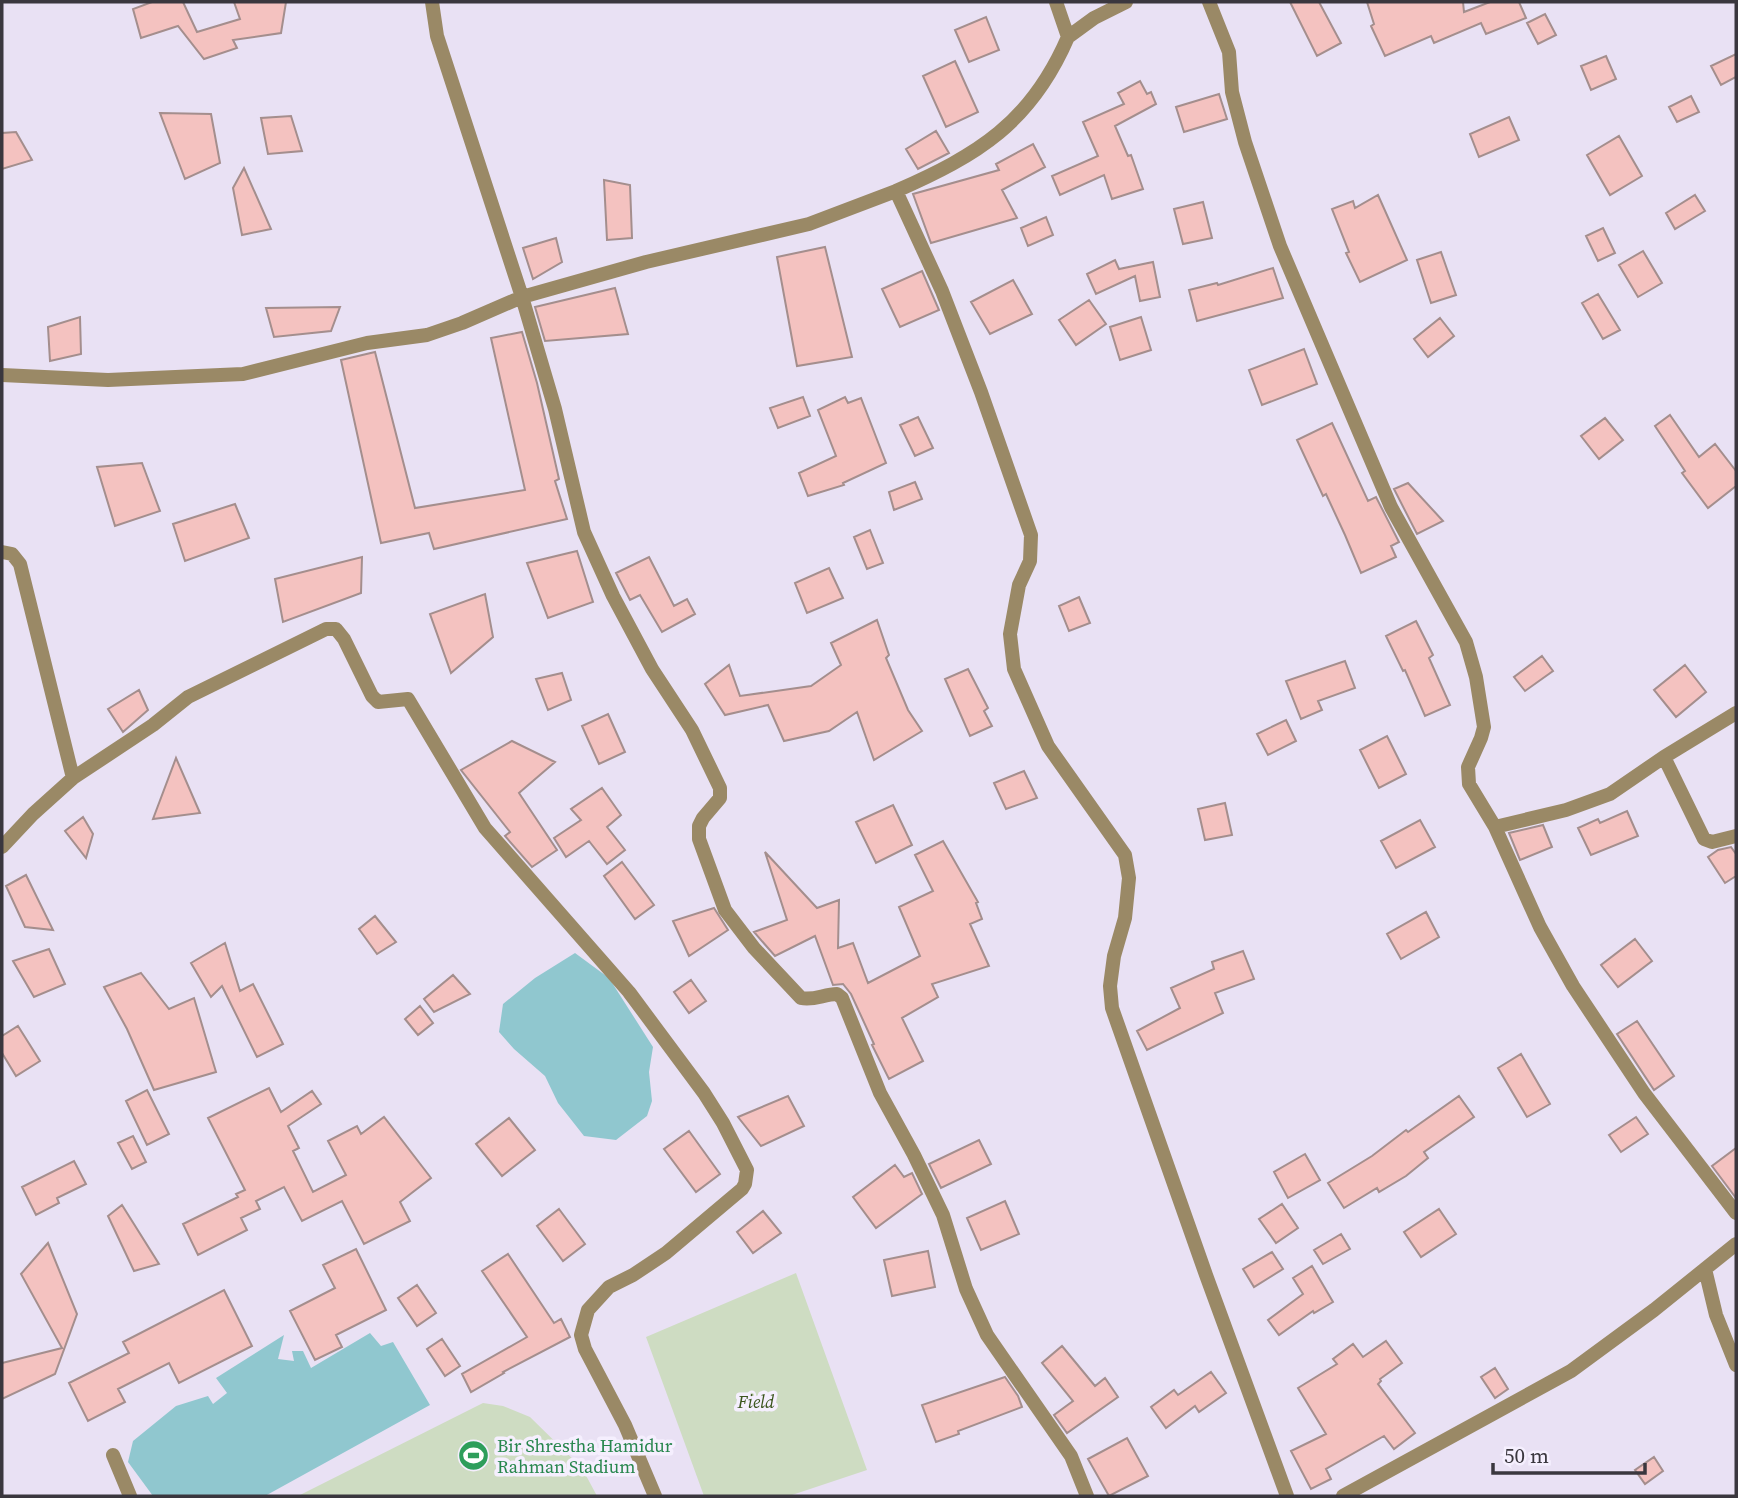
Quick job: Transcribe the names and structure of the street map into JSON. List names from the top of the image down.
{
  "parks": ["Field"],
  "places": {
    "sports": ["Bir Shrestha Hamidur Rahman Stadium"]
  },
  "scale_bar": "50 m"
}
